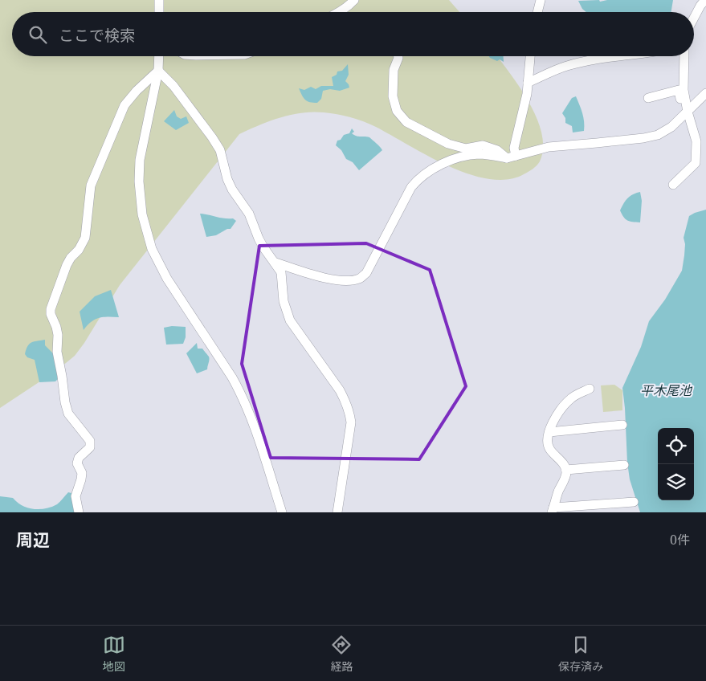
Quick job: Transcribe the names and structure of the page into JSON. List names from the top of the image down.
{
  "water": ["平木尾池"],
  "page": {
    "search": "ここで検索",
    "heading": ["周辺", "0件"],
    "nav": ["地図", "経路", "保存済み"]
  }
}
